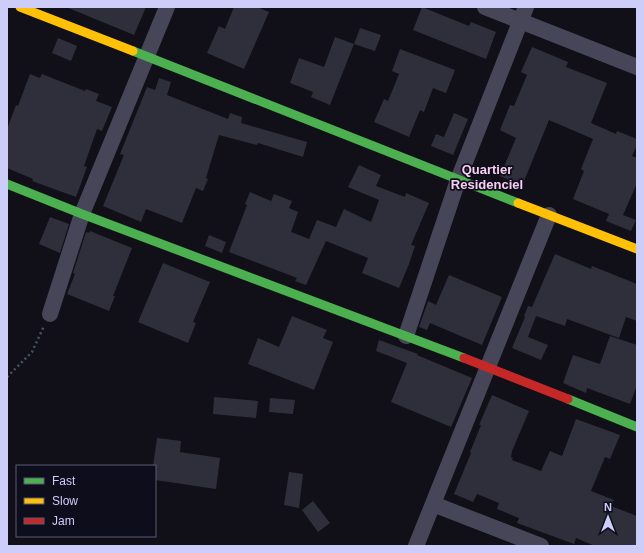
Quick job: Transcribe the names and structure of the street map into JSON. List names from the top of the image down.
{
  "districts": ["Quartier Residenciel"],
  "legend": ["Fast", "Slow", "Jam"],
  "north": "top"
}
